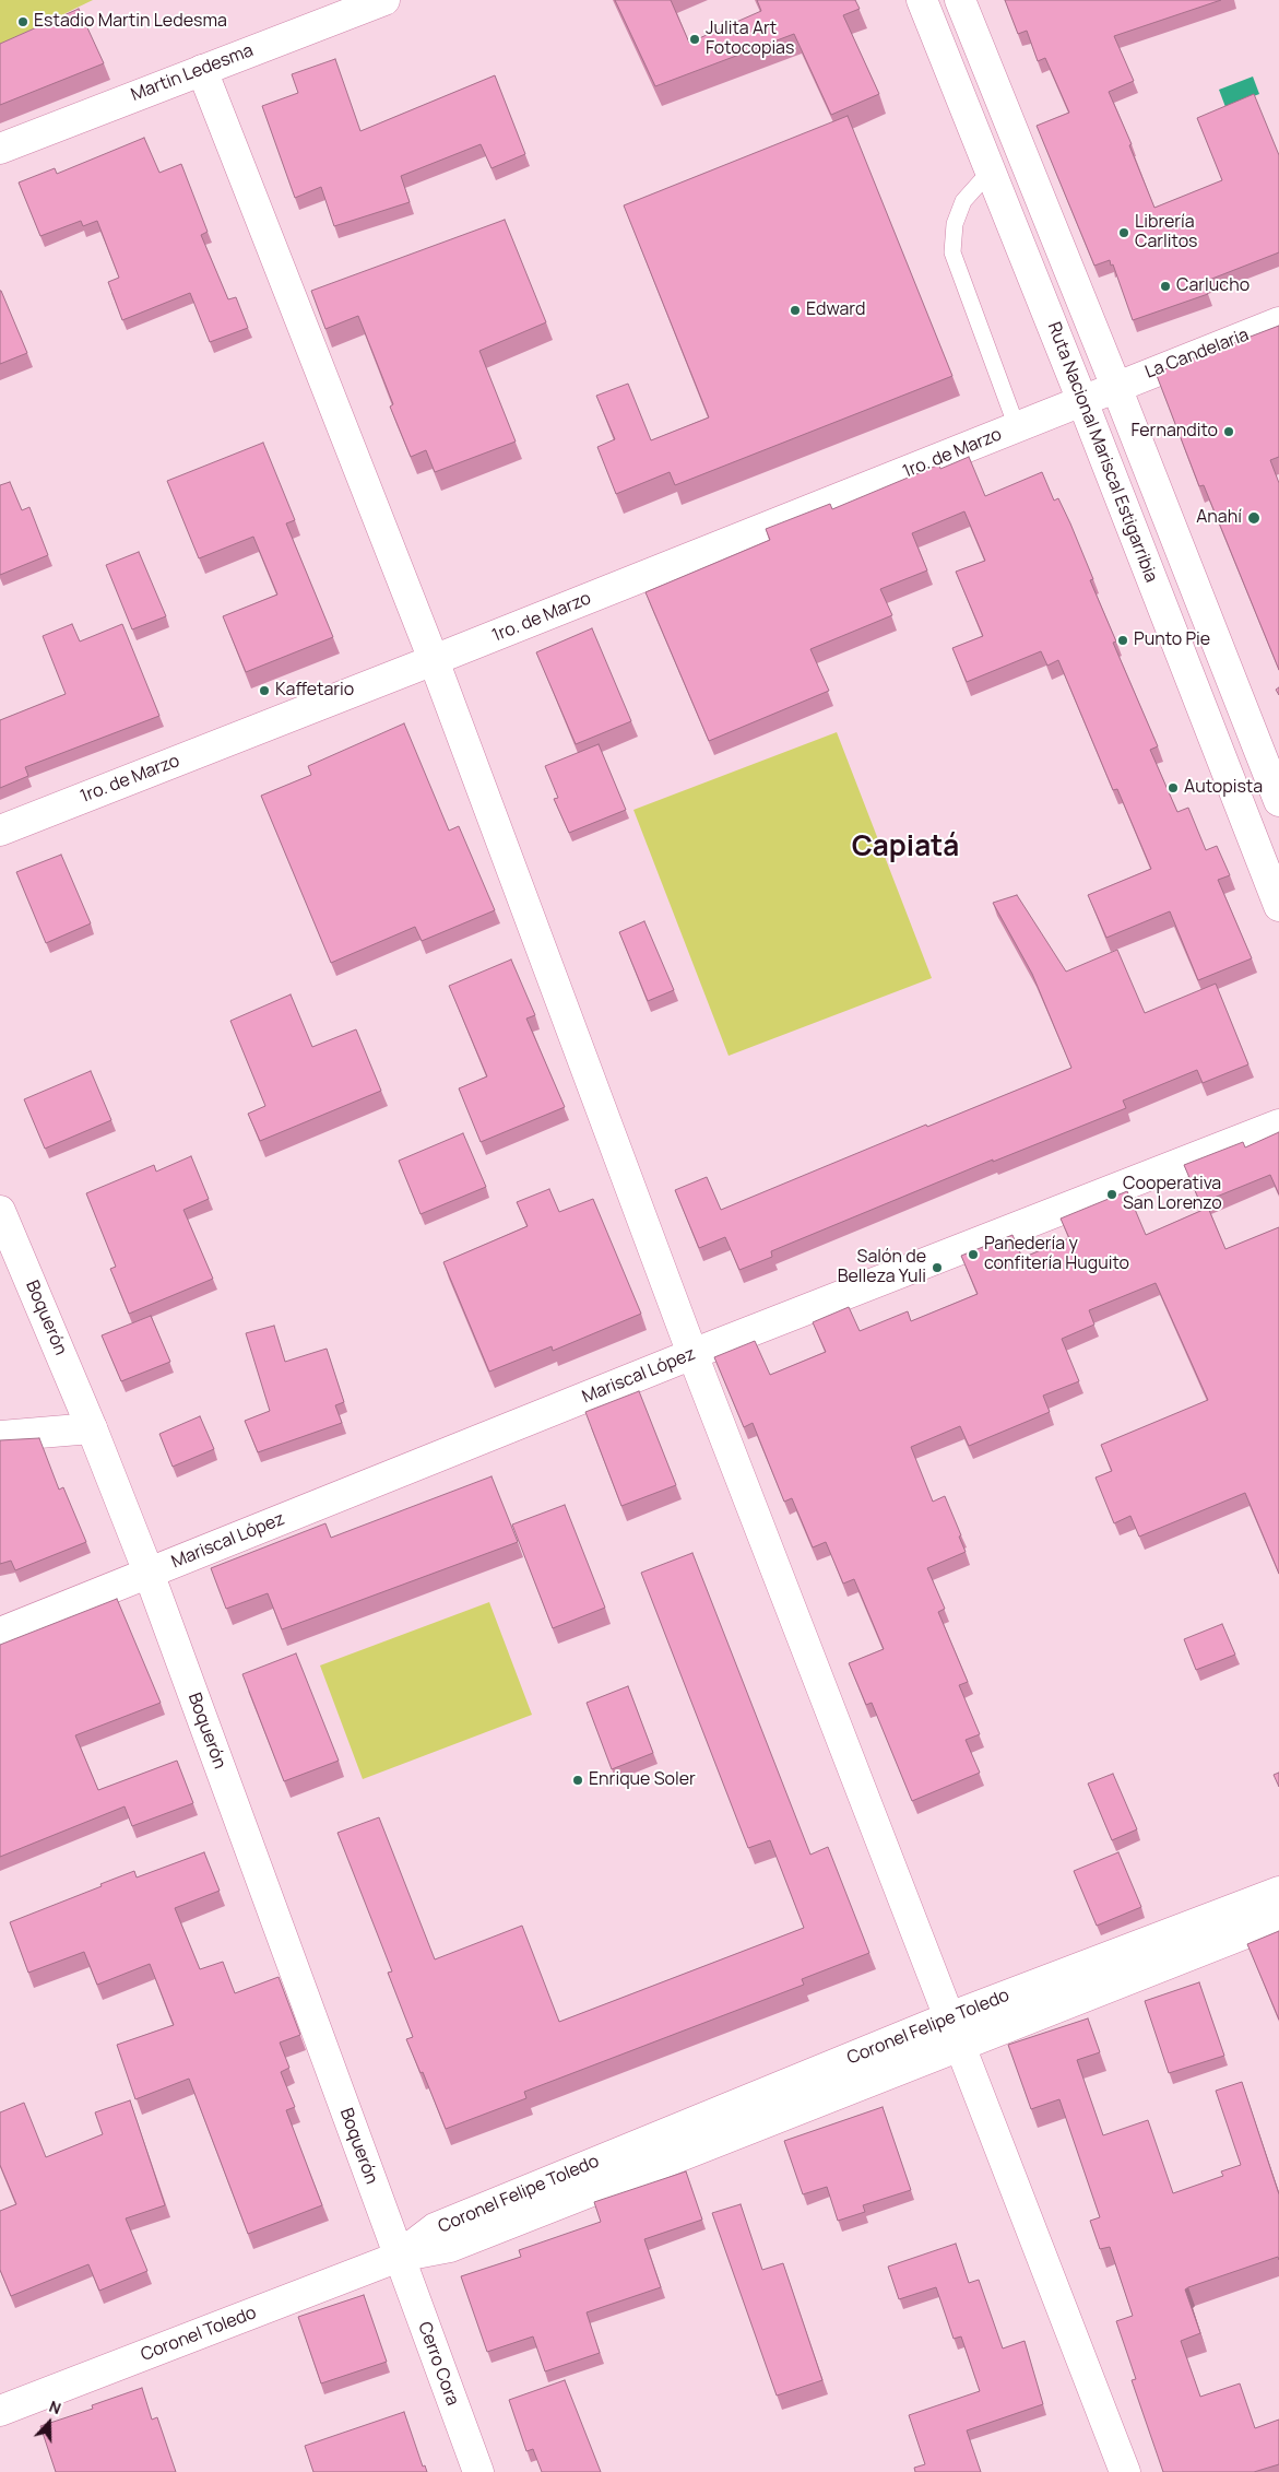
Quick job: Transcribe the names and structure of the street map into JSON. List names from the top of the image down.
{
  "streets": {
    "main road": [
      "Martin Ledesma",
      "La Candelaria",
      "Ruta Nacional Mariscal Estigarribia",
      "1ro. de Marzo",
      "Boquerón",
      "Mariscal López",
      "Coronel Felipe Toledo",
      "Coronel Toledo",
      "Cerro Cora"
    ]
  },
  "crossings": [
    ["La Candelaria", "Ruta Nacional Mariscal Estigarribia"],
    ["La Candelaria", "1ro. de Marzo"],
    ["Ruta Nacional Mariscal Estigarribia", "1ro. de Marzo"],
    ["Boquerón", "Mariscal López"],
    ["Boquerón", "Coronel Felipe Toledo"],
    ["Boquerón", "Coronel Toledo"],
    ["Boquerón", "Cerro Cora"],
    ["Coronel Felipe Toledo", "Coronel Toledo"],
    ["Coronel Felipe Toledo", "Cerro Cora"],
    ["Coronel Toledo", "Cerro Cora"]
  ],
  "districts": ["Capiatá"],
  "places": [
    "Estadio Martin Ledesma",
    "Julita Art Fotocopias",
    "Librería Carlitos",
    "Carlucho",
    "Edward",
    "Fernandito",
    "Anahí",
    "Punto Pie",
    "Kaffetario",
    "Autopista",
    "Cooperativa San Lorenzo",
    "Panedería y confitería Huguito",
    "Salón de Belleza Yuli",
    "Enrique Soler"
  ],
  "north": "top"
}
